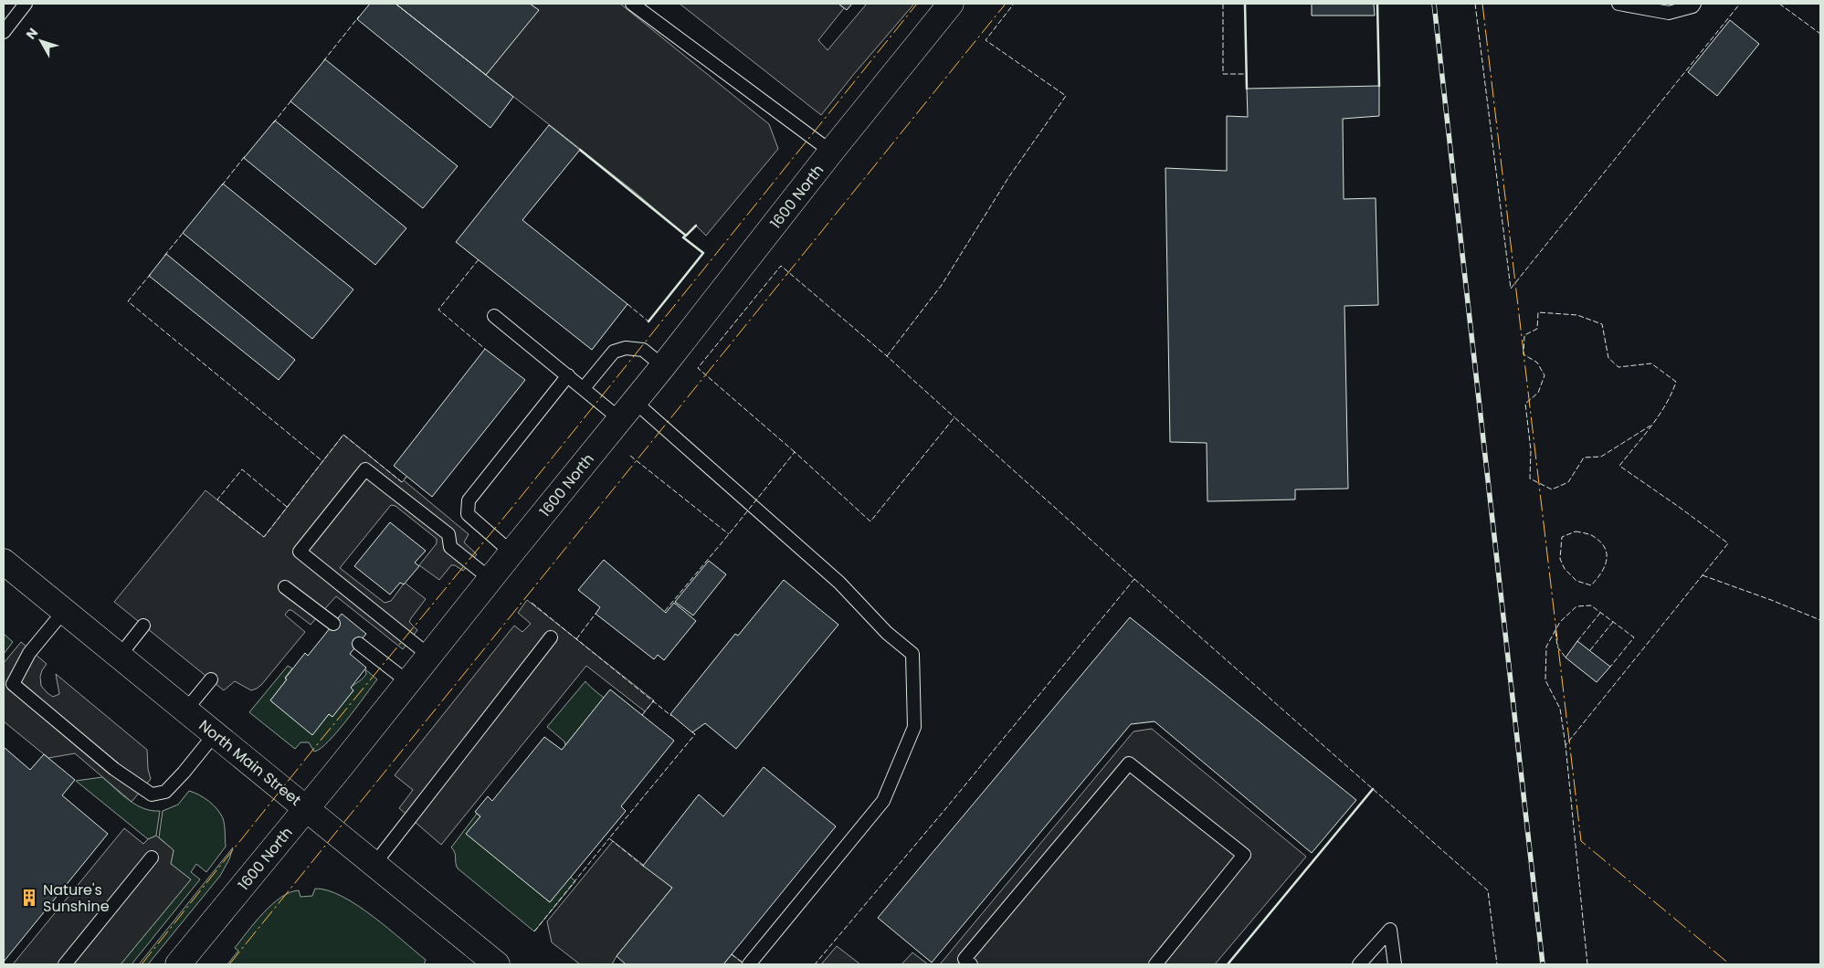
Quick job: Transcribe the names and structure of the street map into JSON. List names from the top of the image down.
{
  "streets": {
    "street": ["1600 North", "North Main Street"]
  },
  "crossings": [
    ["1600 North", "North Main Street"]
  ],
  "places": {
    "building": ["Nature's Sunshine"]
  },
  "north": "top left"
}
